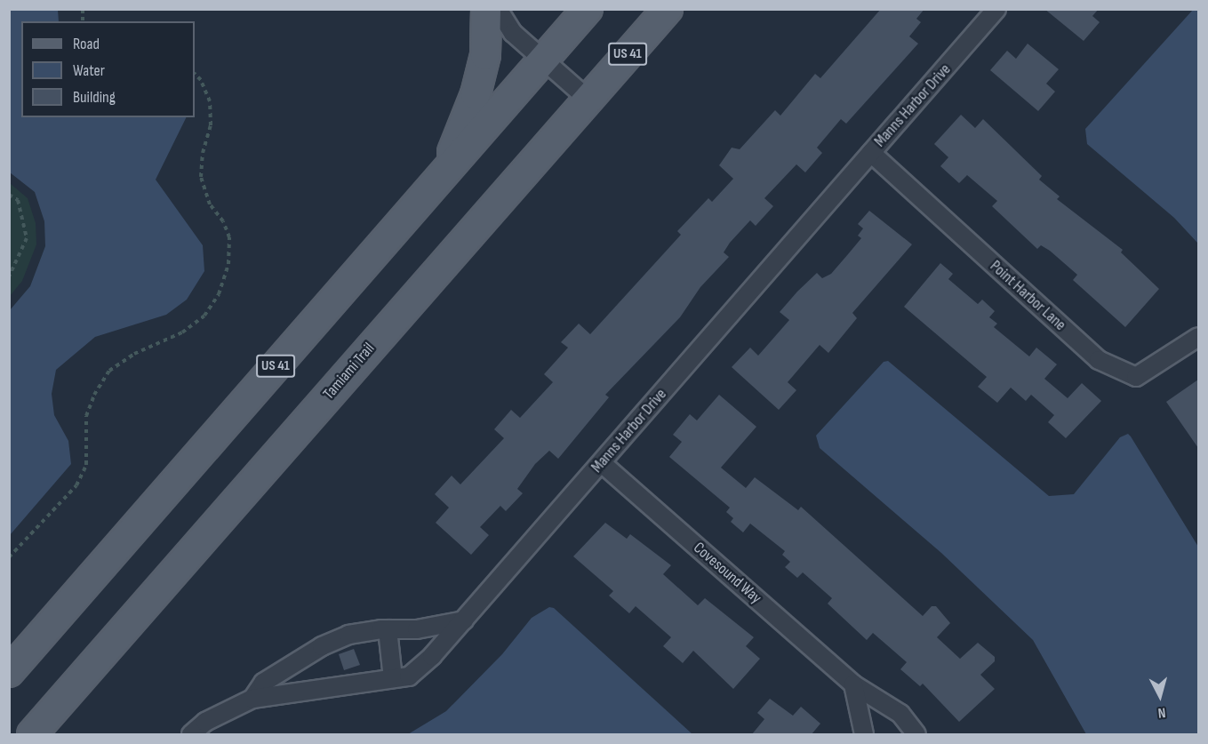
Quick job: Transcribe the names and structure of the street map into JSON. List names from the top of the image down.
{
  "streets": {
    "main road": ["US 41", "Tamiami Trail"],
    "street": ["Manns Harbor Drive", "Point Harbor Lane", "Covesound Way"]
  },
  "crossings": [
    ["Manns Harbor Drive", "Point Harbor Lane"],
    ["Manns Harbor Drive", "Covesound Way"]
  ],
  "legend": ["Road", "Water", "Building"],
  "north": "bottom"
}
